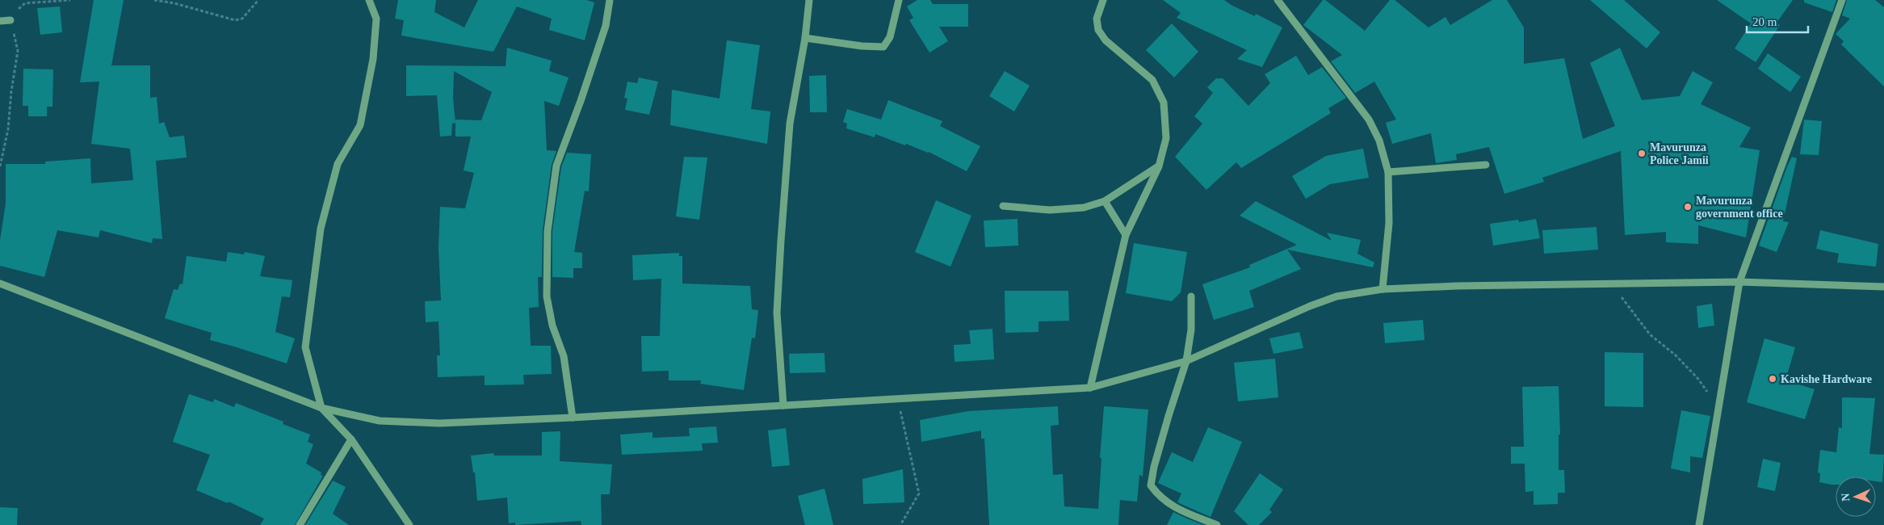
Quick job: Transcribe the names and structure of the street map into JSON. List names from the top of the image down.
{
  "places": ["Mavurunza Police Jamii", "Mavurunza government office", "Kavishe Hardware"],
  "scale_bar": "20 m",
  "north": "left"
}
